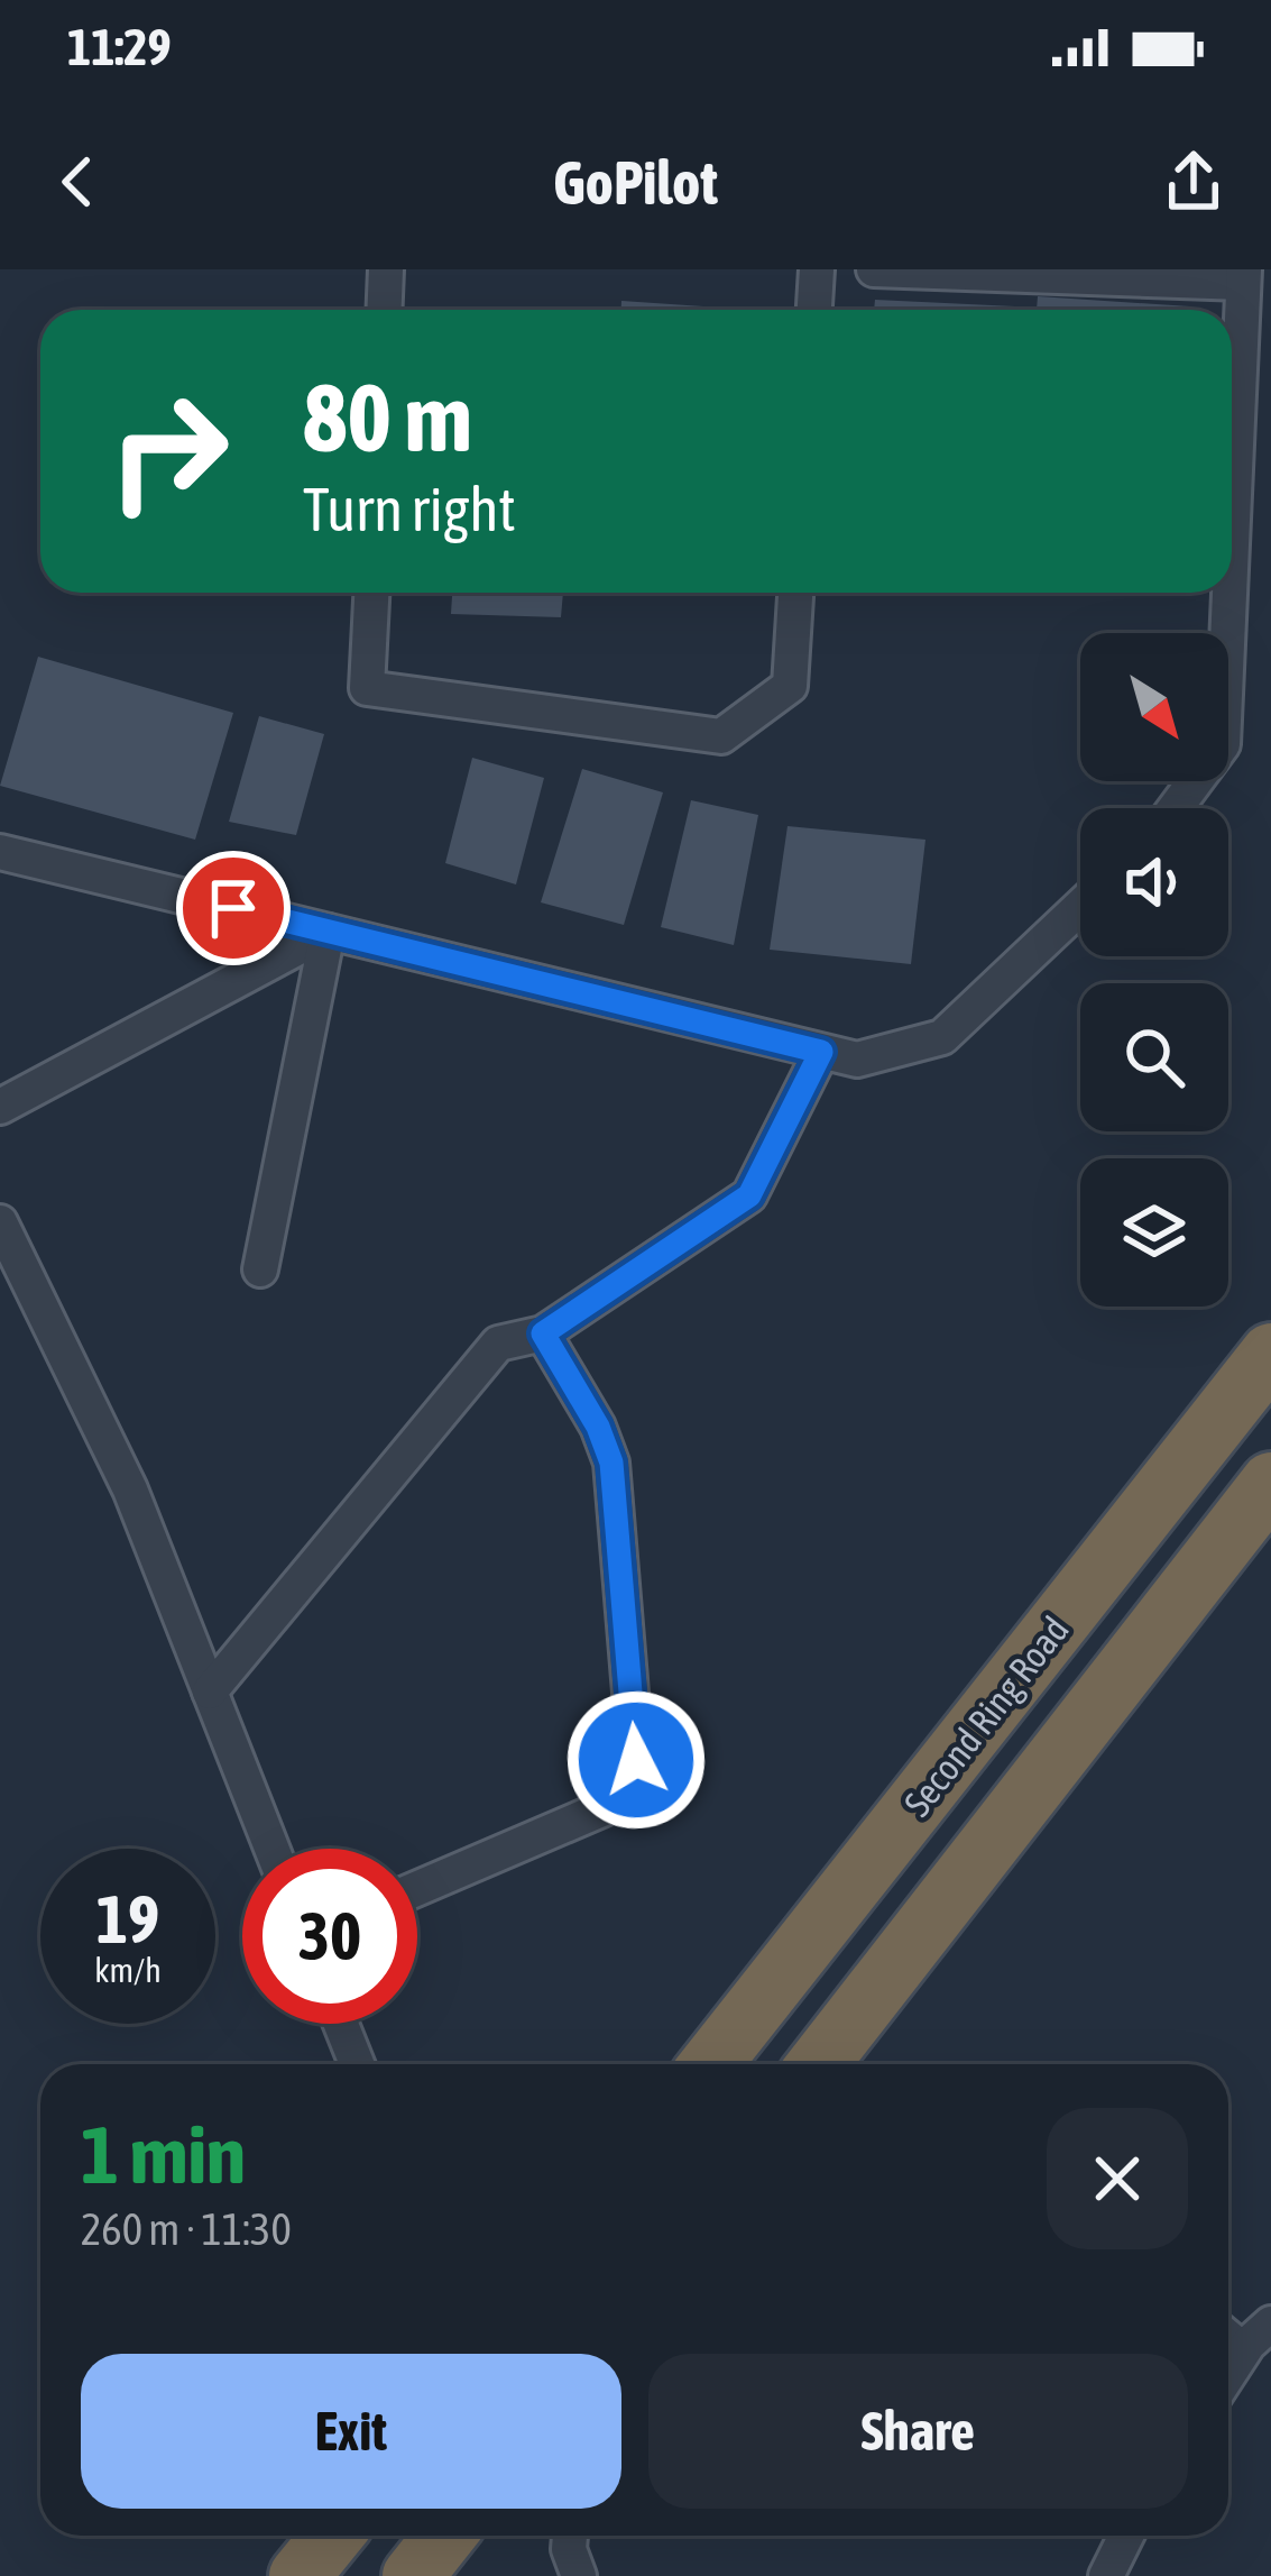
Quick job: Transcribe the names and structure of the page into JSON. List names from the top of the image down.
{
  "streets": {
    "highway": ["Second Ring Road"]
  },
  "north": "bottom right",
  "page": {
    "status": "11:29",
    "header": "GoPilot",
    "turn": ["80 m", "Turn right"],
    "speed": "19 km/h",
    "limit": "30",
    "heading": ["1 min", "260 m · 11:30"],
    "buttons": ["Exit", "Share"]
  }
}
